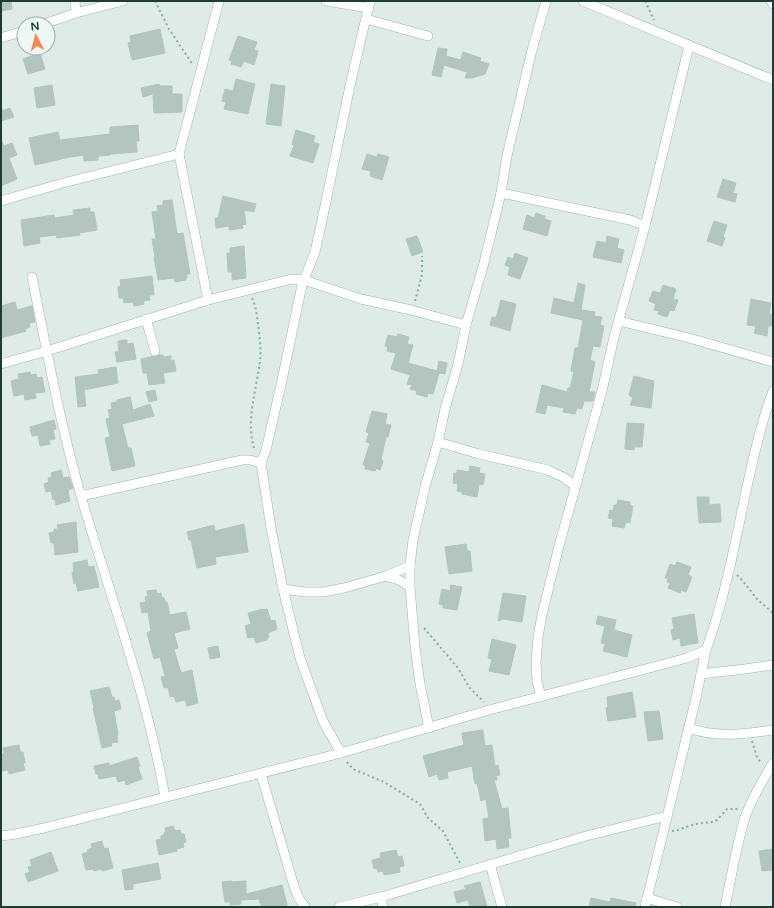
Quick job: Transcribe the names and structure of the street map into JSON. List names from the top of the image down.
{
  "north": "top"
}
